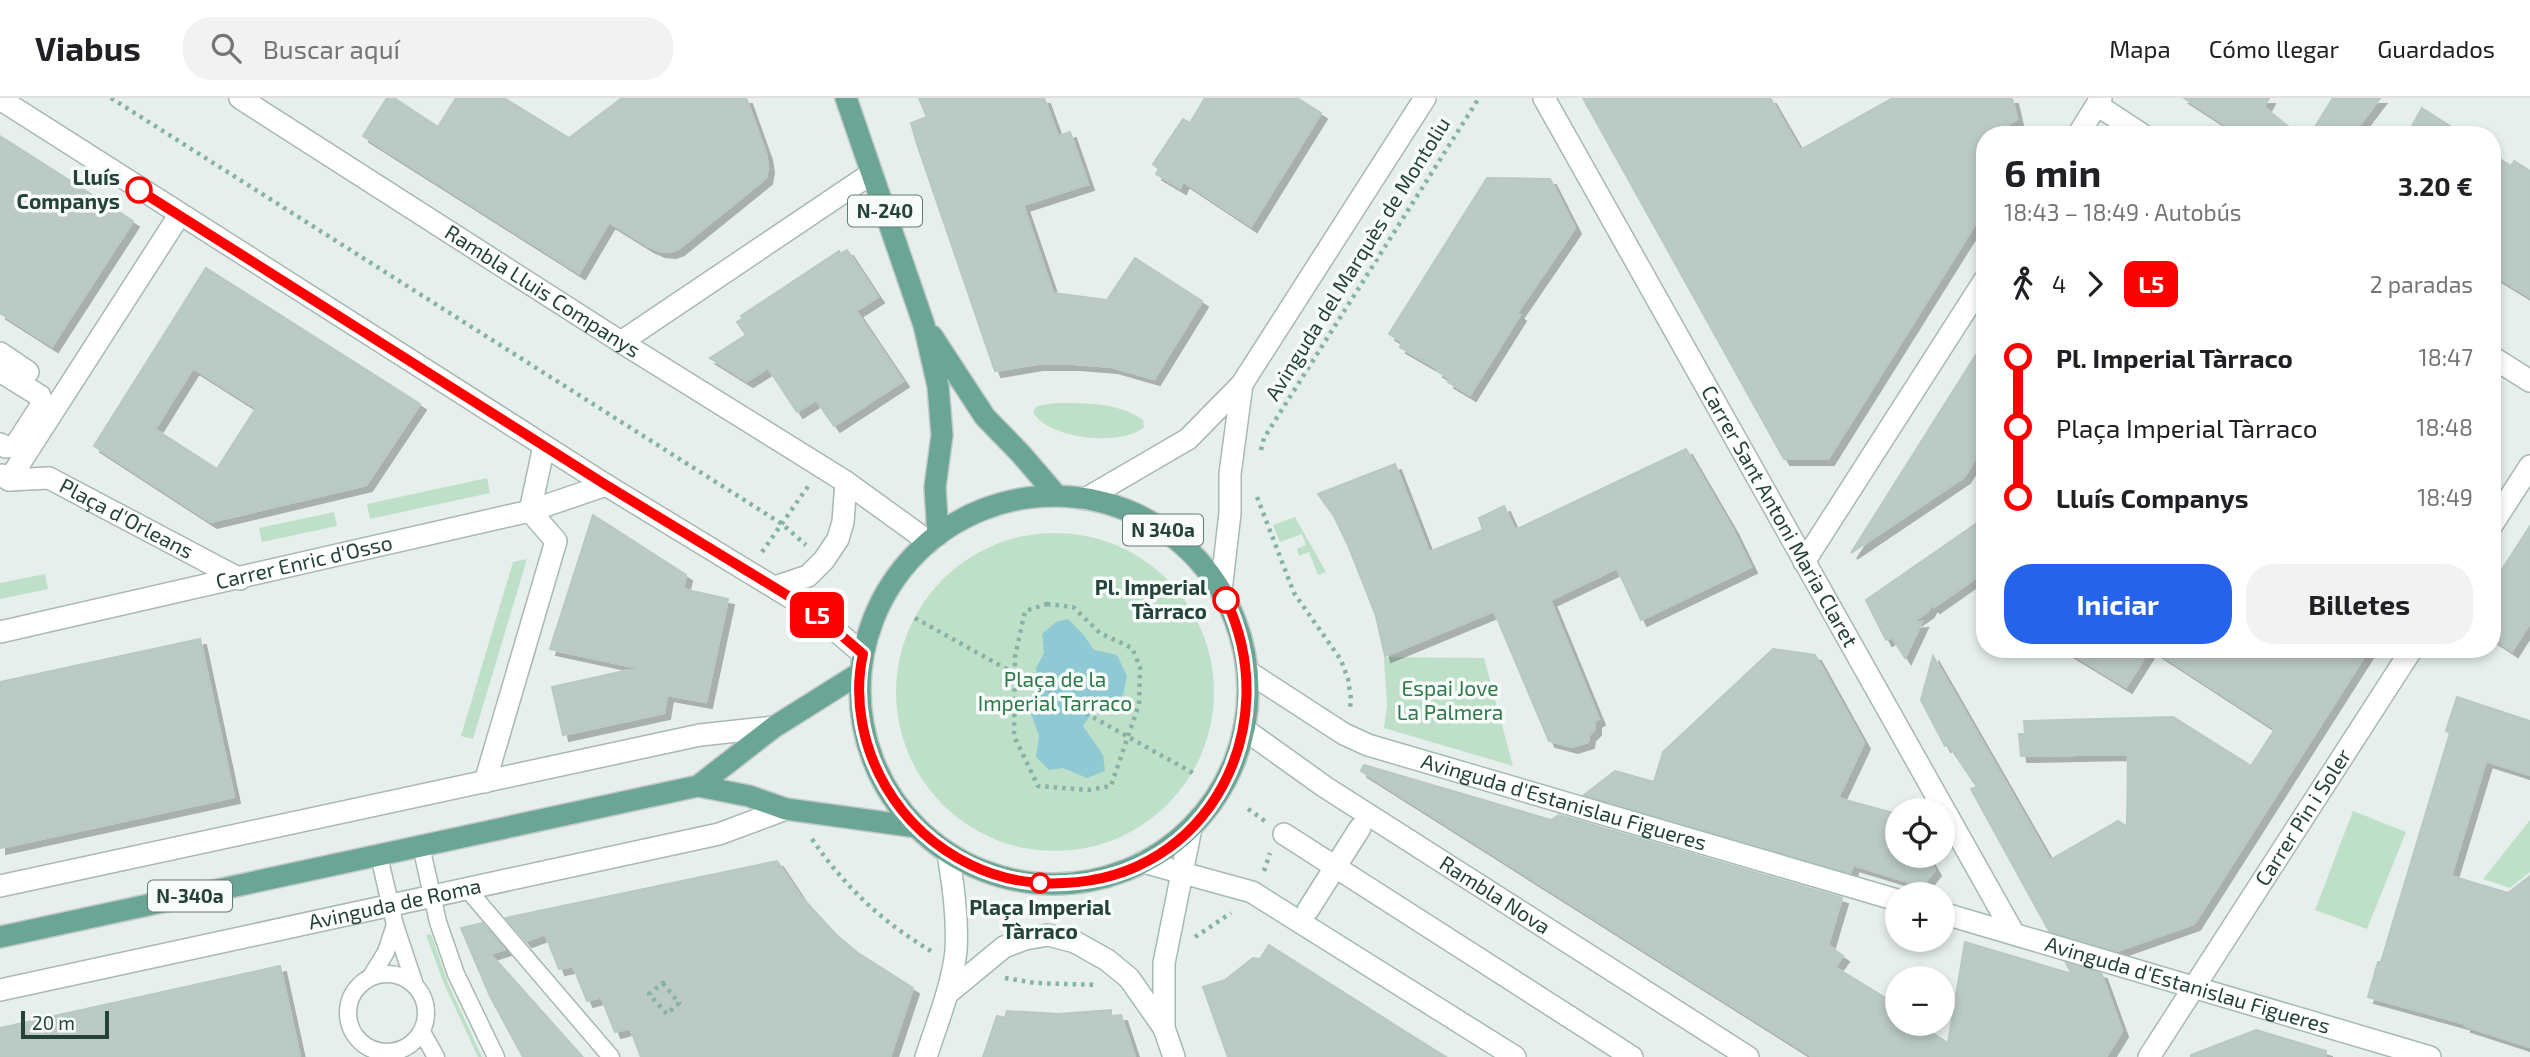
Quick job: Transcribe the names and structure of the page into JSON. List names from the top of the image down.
{
  "streets": {
    "main road": [
      "N-240",
      "N 340a",
      "N-340a",
      "Avinguda de Roma"
    ],
    "street": [
      "Rambla Lluis Companys",
      "Carrer Sant Antoni Maria Claret",
      "Plaça d'Orleans",
      "Carrer Enric d'Osso",
      "Avinguda d'Estanislau Figueres",
      "Carrer Pin i Soler",
      "Rambla Nova"
    ],
    "path": ["Avinguda del Marquès de Montoliu"]
  },
  "crossings": [
    ["N-240", "Rambla Lluis Companys"],
    ["N-240", "N 340a"],
    ["Rambla Lluis Companys", "N 340a"],
    ["Carrer Sant Antoni Maria Claret", "Avinguda d'Estanislau Figueres"],
    ["Plaça d'Orleans", "Carrer Enric d'Osso"],
    ["N 340a", "Avinguda d'Estanislau Figueres"],
    ["N 340a", "Rambla Nova"],
    ["N 340a", "Avinguda de Roma"],
    ["Avinguda d'Estanislau Figueres", "Carrer Pin i Soler"]
  ],
  "parks": ["Plaça de la Imperial Tarraco", "Espai Jove La Palmera"],
  "places": ["Lluís Companys", "Pl. Imperial Tàrraco", "Plaça Imperial Tàrraco"],
  "lines": ["bus line L5"],
  "scale_bar": "20 m",
  "page": {
    "header": "Viabus",
    "search": "Buscar aquí",
    "nav": ["Mapa", "Cómo llegar", "Guardados"],
    "on_map": "L5",
    "heading": ["6 min", "18:43 – 18:49 · Autobús", "3.20 €"],
    "legs": ["4", "L5", "2 paradas"],
    "list": [
      {
        "name": "Pl. Imperial Tàrraco",
        "value": "18:47"
      },
      {
        "name": "Plaça Imperial Tàrraco",
        "value": "18:48"
      },
      {
        "name": "Lluís Companys",
        "value": "18:49"
      }
    ],
    "buttons": ["Iniciar", "Billetes"],
    "map_buttons": ["+", "−"],
    "scale": "20 m"
  }
}
